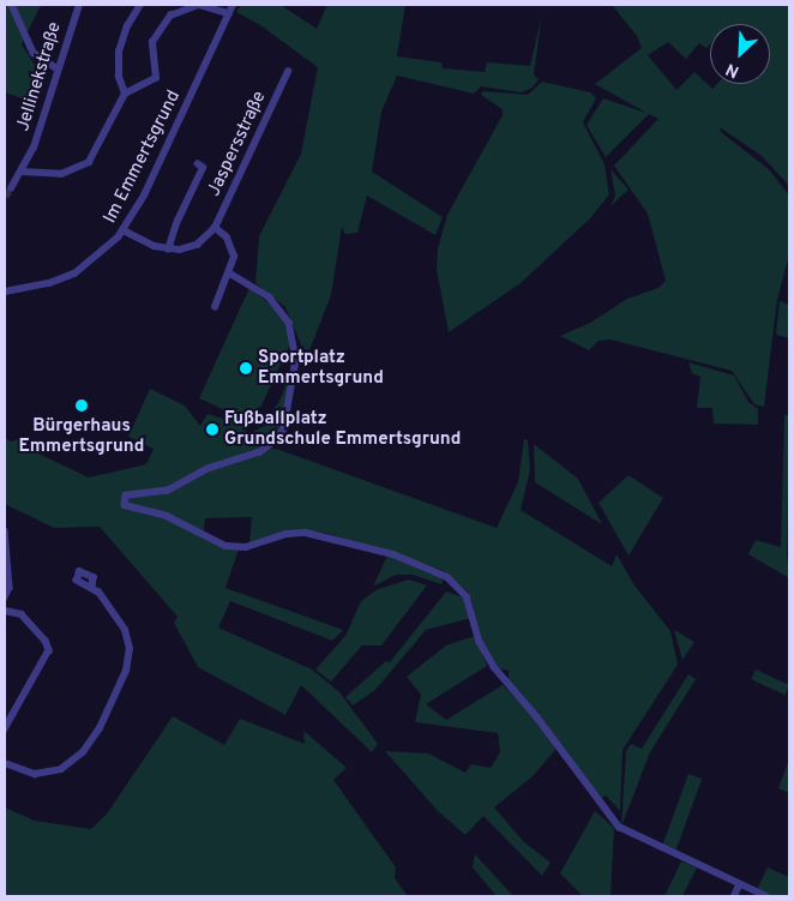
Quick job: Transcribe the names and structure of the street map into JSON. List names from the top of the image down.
{
  "streets": {
    "street": ["Jellinekstraße", "Jaspersstraße", "Im Emmertsgrund"]
  },
  "places": ["Sportplatz Emmertsgrund", "Bürgerhaus Emmertsgrund", "Fußballplatz Grundschule Emmertsgrund"],
  "north": "bottom left"
}
